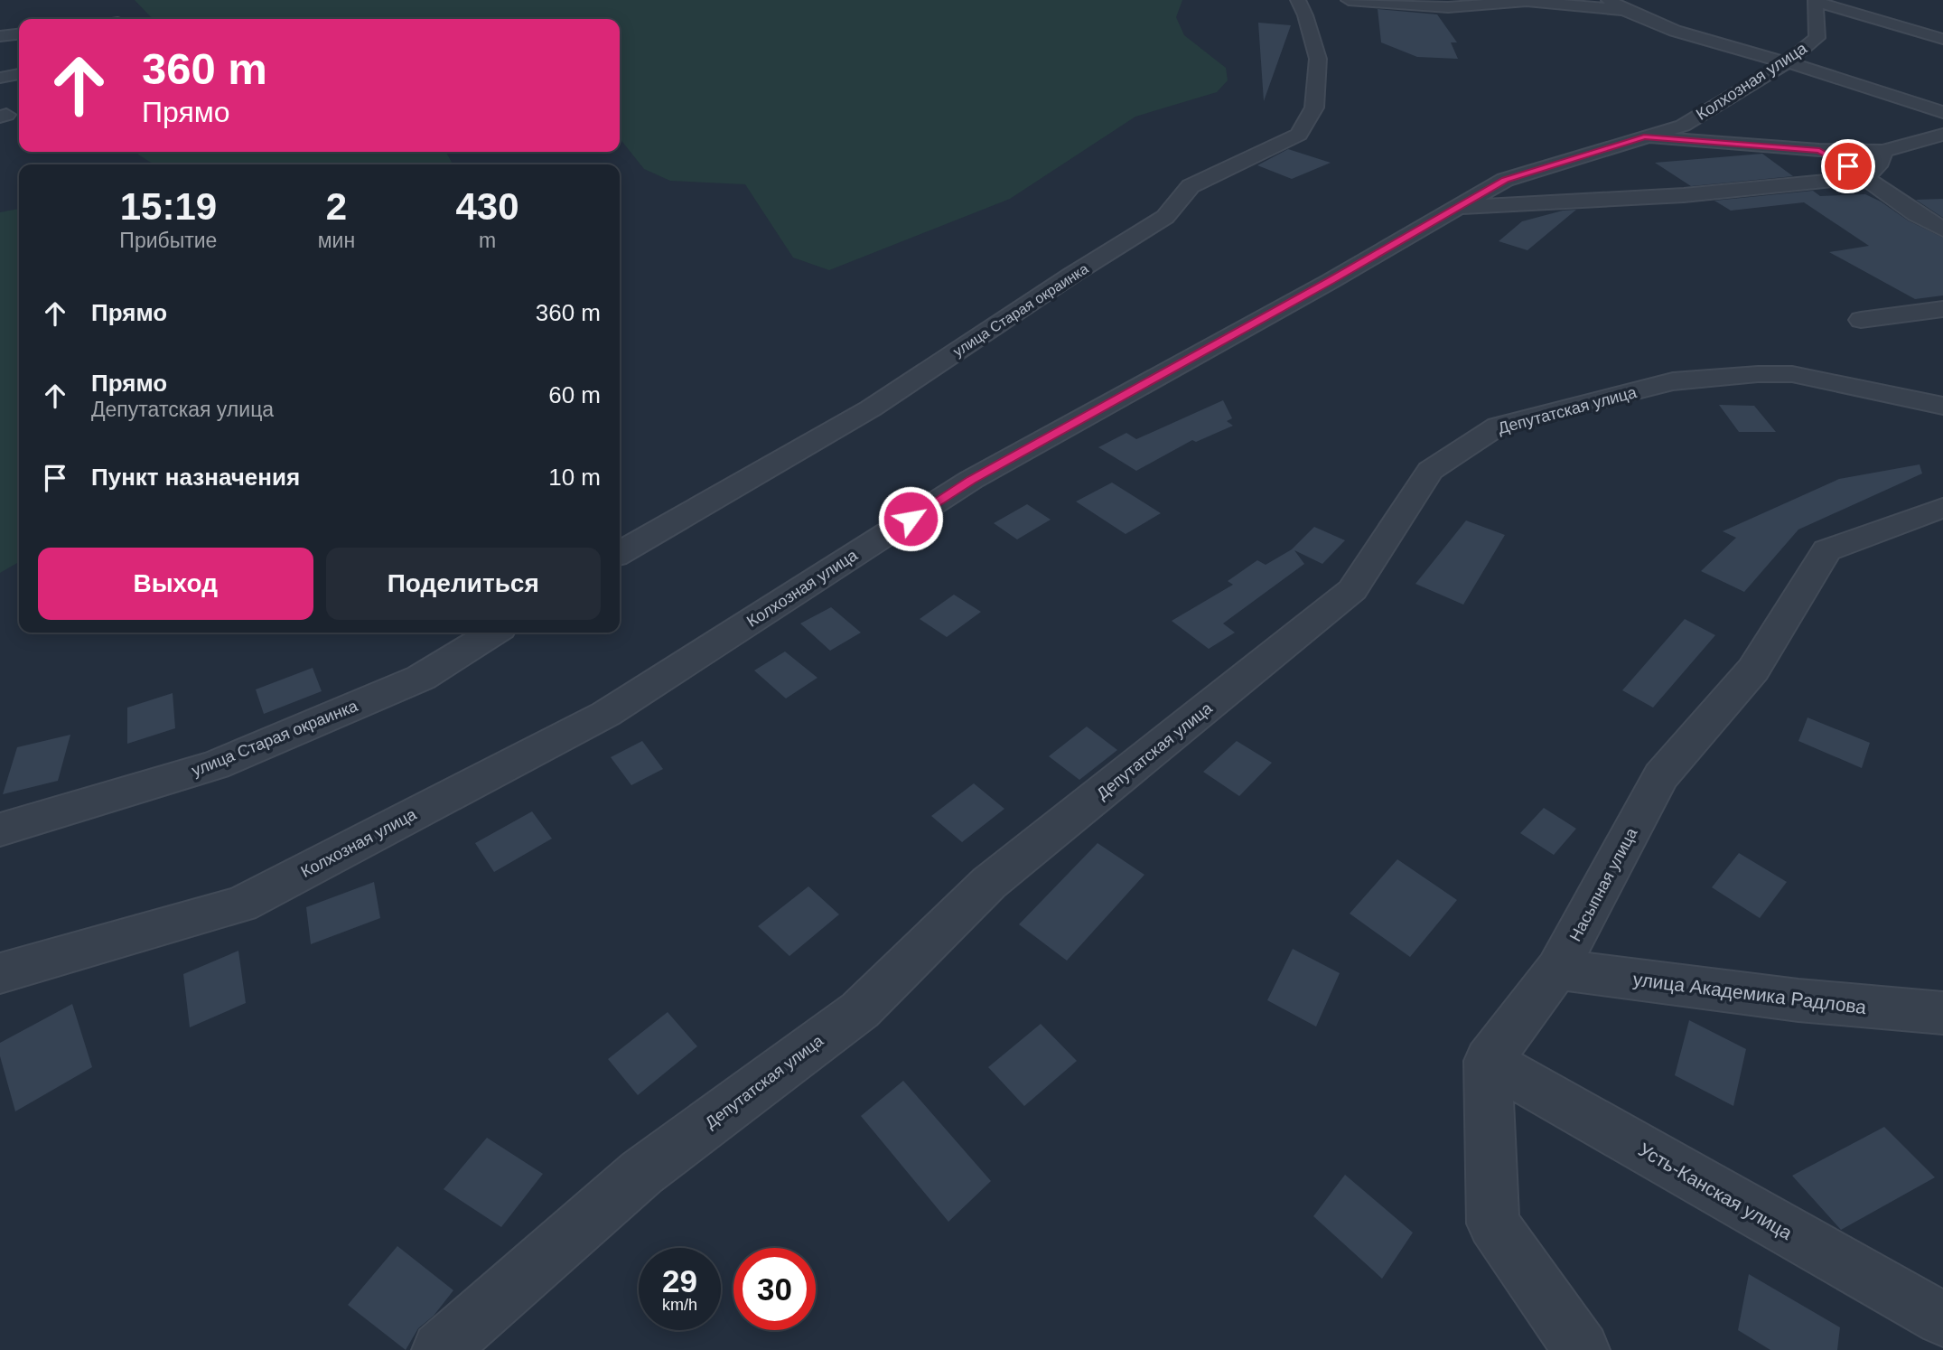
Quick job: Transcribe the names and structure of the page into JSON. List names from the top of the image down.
{
  "streets": {
    "street": [
      "Колхозная улица",
      "улица Старая окраинка",
      "Депутатская улица",
      "Насыпная улица",
      "улица Академика Радлова",
      "Усть-Канская улица"
    ]
  },
  "crossings": [
    ["Насыпная улица", "улица Академика Радлова"],
    ["Насыпная улица", "Усть-Канская улица"]
  ],
  "page": {
    "turn": ["360 m", "Прямо"],
    "eta": [
      "15:19",
      "Прибытие",
      "2",
      "мин",
      "430",
      "m"
    ],
    "list": [
      {
        "name": "Прямо",
        "value": "360 m"
      },
      {
        "name": "Прямо",
        "note": "Депутатская улица",
        "value": "60 m"
      },
      {
        "name": "Пункт назначения",
        "value": "10 m"
      }
    ],
    "buttons": ["Выход", "Поделиться"],
    "speed": "29 km/h",
    "limit": "30"
  }
}
